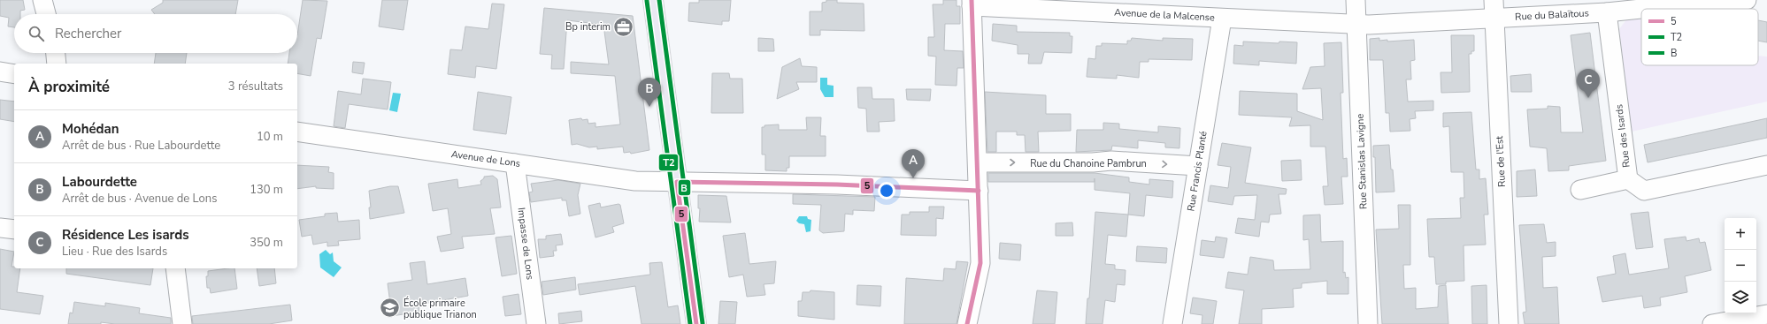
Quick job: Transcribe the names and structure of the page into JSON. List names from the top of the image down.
{
  "streets": {
    "street": [
      "Avenue de la Malcense",
      "Rue du Balaïtous",
      "Rue des Isards",
      "Avenue de Lons",
      "Rue Stanislas Lavigne",
      "Rue de l'Est",
      "Rue du Chanoine Pambrun",
      "Rue Francis Planté",
      "Impasse de Lons"
    ]
  },
  "crossings": [
    ["Avenue de la Malcense", "Rue du Balaïtous"],
    ["Avenue de la Malcense", "Rue Stanislas Lavigne"],
    ["Avenue de la Malcense", "Rue Francis Planté"],
    ["Rue du Balaïtous", "Rue des Isards"],
    ["Rue du Balaïtous", "Rue Stanislas Lavigne"],
    ["Rue du Balaïtous", "Rue de l'Est"],
    ["Avenue de Lons", "Impasse de Lons"],
    ["Rue du Chanoine Pambrun", "Rue Francis Planté"]
  ],
  "one_way": ["Rue du Chanoine Pambrun"],
  "places": {
    "office": ["Bp interim"],
    "school or university": ["École primaire publique Trianon"]
  },
  "lines": ["transit line 5", "transit line B", "transit line T2"],
  "legend": ["5", "T2", "B"],
  "page": {
    "search": "Rechercher",
    "heading": ["À proximité", "3 résultats"],
    "pins": ["C", "B", "A"],
    "list": [
      {
        "mark": "A",
        "name": "Mohédan",
        "note": "Arrêt de bus · Rue Labourdette",
        "value": "10 m"
      },
      {
        "mark": "B",
        "name": "Labourdette",
        "note": "Arrêt de bus · Avenue de Lons",
        "value": "130 m"
      },
      {
        "mark": "C",
        "name": "Résidence Les isards",
        "note": "Lieu · Rue des Isards",
        "value": "350 m"
      }
    ],
    "map_buttons": ["+", "−"]
  }
}
